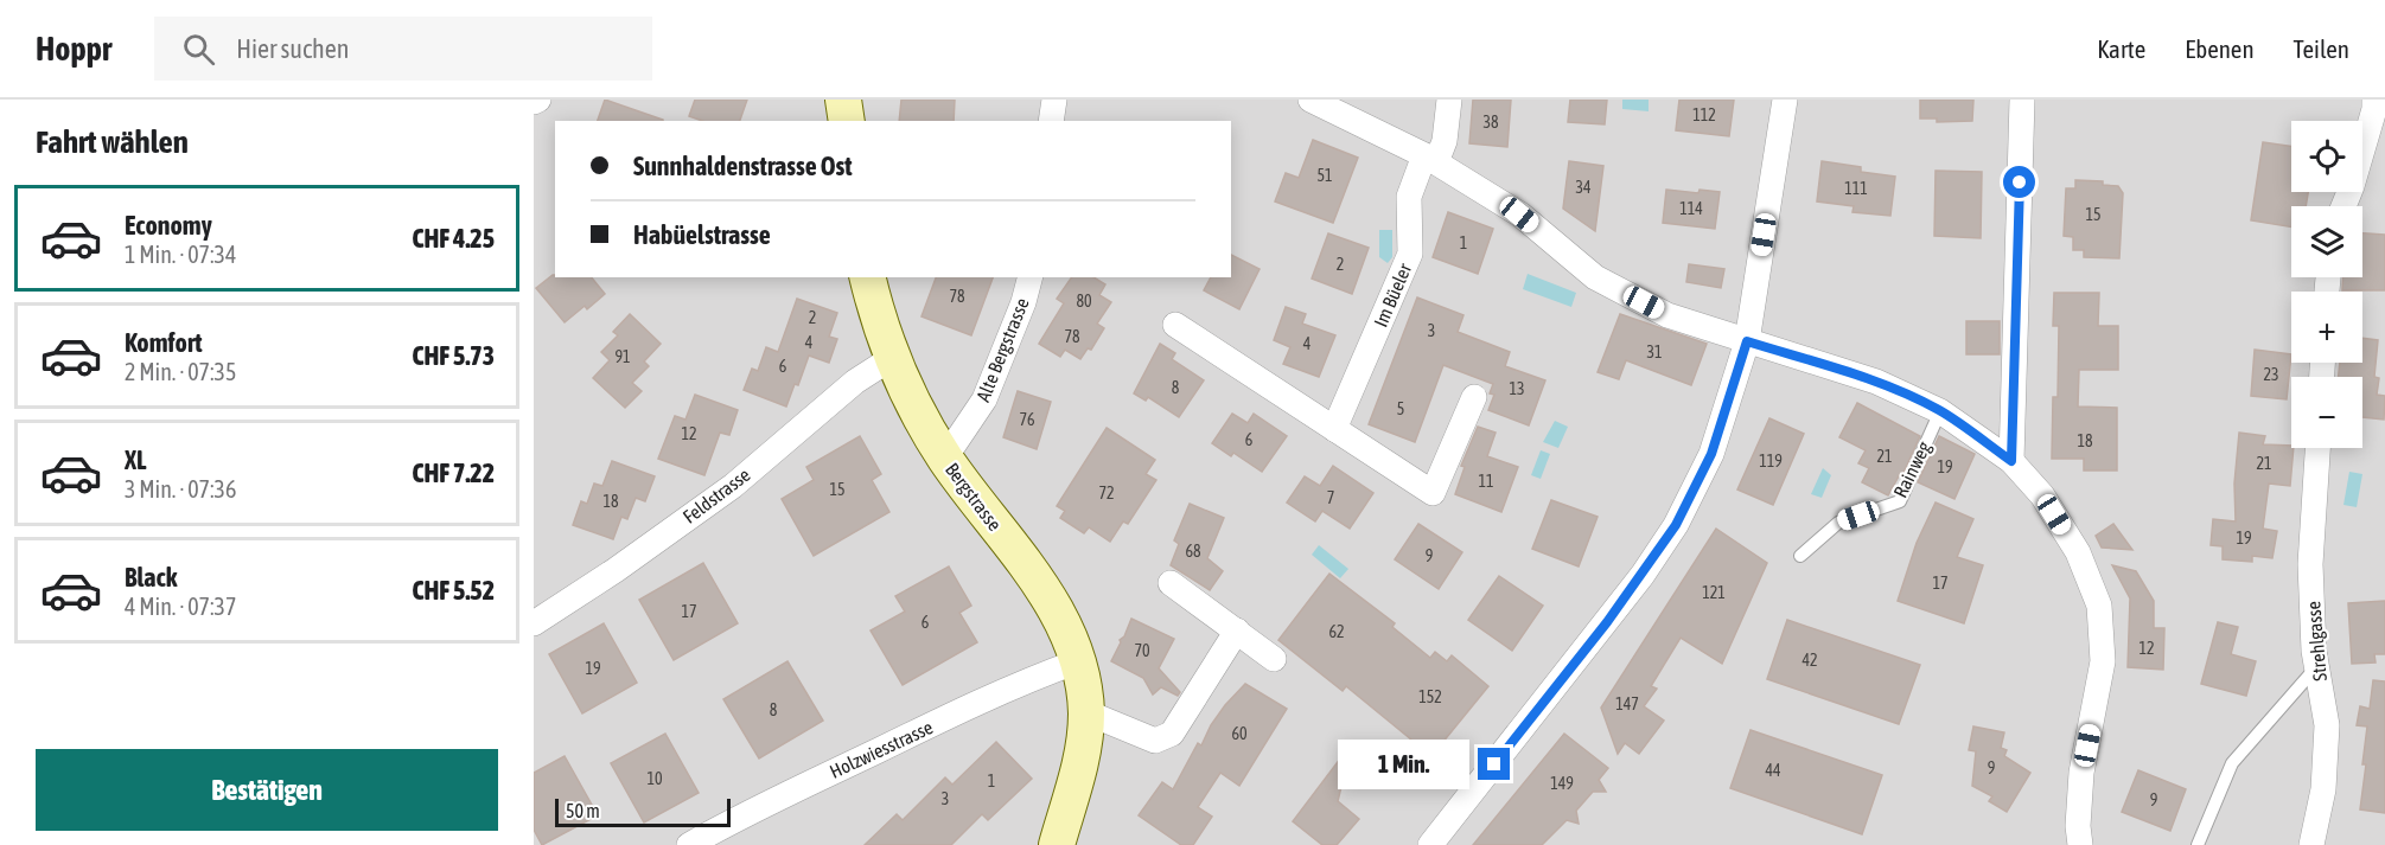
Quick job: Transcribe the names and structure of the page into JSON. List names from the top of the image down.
{
  "streets": {
    "street": [
      "Im Büeler",
      "Alte Bergstrasse",
      "Feldstrasse",
      "Bergstrasse",
      "Strehlgasse",
      "Holzwiesstrasse"
    ],
    "lane": ["Rainweg"]
  },
  "crossings": [
    ["Alte Bergstrasse", "Bergstrasse"],
    ["Feldstrasse", "Bergstrasse"],
    ["Bergstrasse", "Holzwiesstrasse"]
  ],
  "house_numbers": [
    "112",
    "38",
    "51",
    "34",
    "111",
    "114",
    "15",
    "1",
    "2",
    "78",
    "80",
    "2",
    "3",
    "78",
    "4",
    "4",
    "31",
    "91",
    "6",
    "23",
    "8",
    "13",
    "5",
    "76",
    "12",
    "6",
    "18",
    "21",
    "119",
    "21",
    "19",
    "11",
    "15",
    "72",
    "7",
    "18",
    "19",
    "68",
    "9",
    "17",
    "121",
    "17",
    "6",
    "62",
    "12",
    "70",
    "42",
    "19",
    "152",
    "147",
    "8",
    "60",
    "9",
    "44",
    "10",
    "1",
    "149",
    "3",
    "9"
  ],
  "scale_bar": "50 m",
  "page": {
    "header": "Hoppr",
    "search": "Hier suchen",
    "nav": ["Karte", "Ebenen", "Teilen"],
    "heading": "Fahrt wählen",
    "map_buttons": ["+", "−"],
    "banner": ["Sunnhaldenstrasse Ost", "Habüelstrasse"],
    "list": [
      {
        "name": "Economy",
        "note": "1 Min. · 07:34",
        "value": "CHF 4.25"
      },
      {
        "name": "Komfort",
        "note": "2 Min. · 07:35",
        "value": "CHF 5.73"
      },
      {
        "name": "XL",
        "note": "3 Min. · 07:36",
        "value": "CHF 7.22"
      },
      {
        "name": "Black",
        "note": "4 Min. · 07:37",
        "value": "CHF 5.52"
      }
    ],
    "buttons": "Bestätigen",
    "bubble": "1 Min.",
    "scale": "50 m"
  }
}
